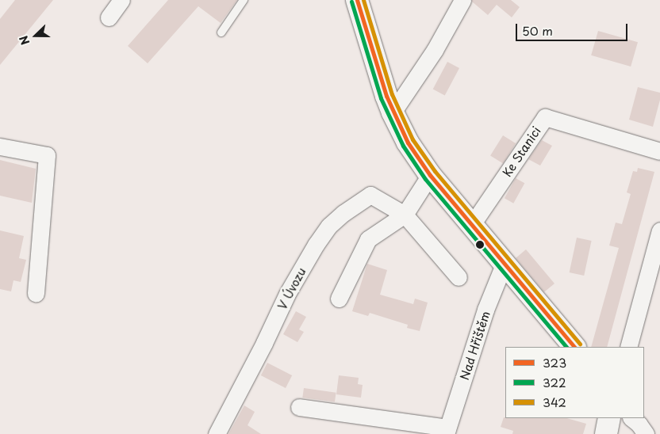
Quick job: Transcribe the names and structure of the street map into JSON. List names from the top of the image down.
{
  "streets": {
    "street": ["Ke Stanici", "V Úvozu", "Nad Hřištěm"]
  },
  "lines": ["transit line 323", "transit line 342", "transit line 322"],
  "legend": ["323", "322", "342"],
  "scale_bar": "50 m",
  "north": "left"
}
